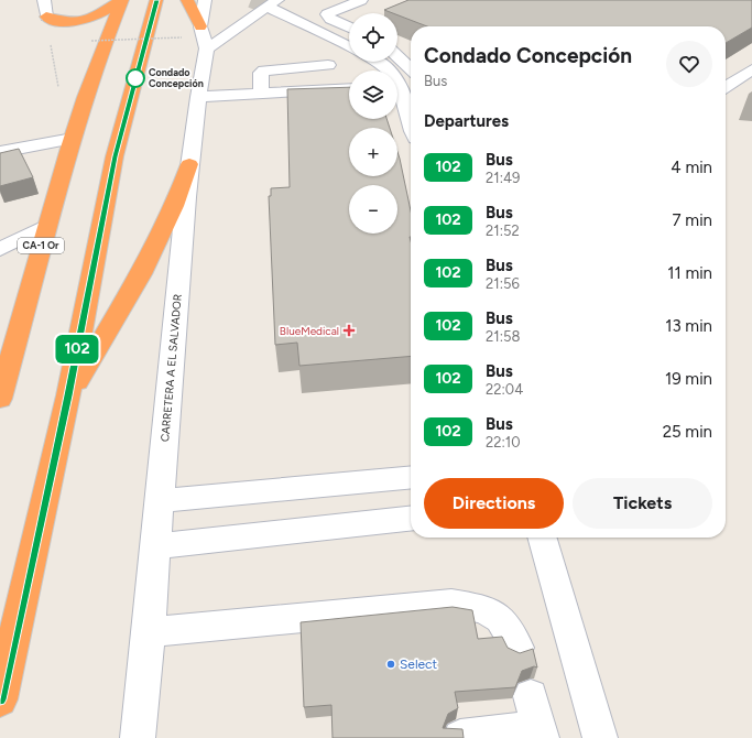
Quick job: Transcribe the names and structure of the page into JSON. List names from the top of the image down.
{
  "streets": {
    "highway": ["CA-1 Or"],
    "street": ["CARRETERA A EL SALVADOR"]
  },
  "places": {
    "other": ["Condado Concepción", "Select"],
    "health": ["BlueMedical"]
  },
  "lines": ["bus line 102"],
  "page": {
    "on_map": "102",
    "map_buttons": ["+", "−"],
    "heading": [
      ["Condado Concepción", "Bus"],
      "Departures"
    ],
    "list": [
      {
        "mark": "102",
        "name": "Bus",
        "note": "21:49",
        "value": "4 min"
      },
      {
        "mark": "102",
        "name": "Bus",
        "note": "21:52",
        "value": "7 min"
      },
      {
        "mark": "102",
        "name": "Bus",
        "note": "21:56",
        "value": "11 min"
      },
      {
        "mark": "102",
        "name": "Bus",
        "note": "21:58",
        "value": "13 min"
      },
      {
        "mark": "102",
        "name": "Bus",
        "note": "22:04",
        "value": "19 min"
      },
      {
        "mark": "102",
        "name": "Bus",
        "note": "22:10",
        "value": "25 min"
      }
    ],
    "buttons": ["Directions", "Tickets"]
  }
}
